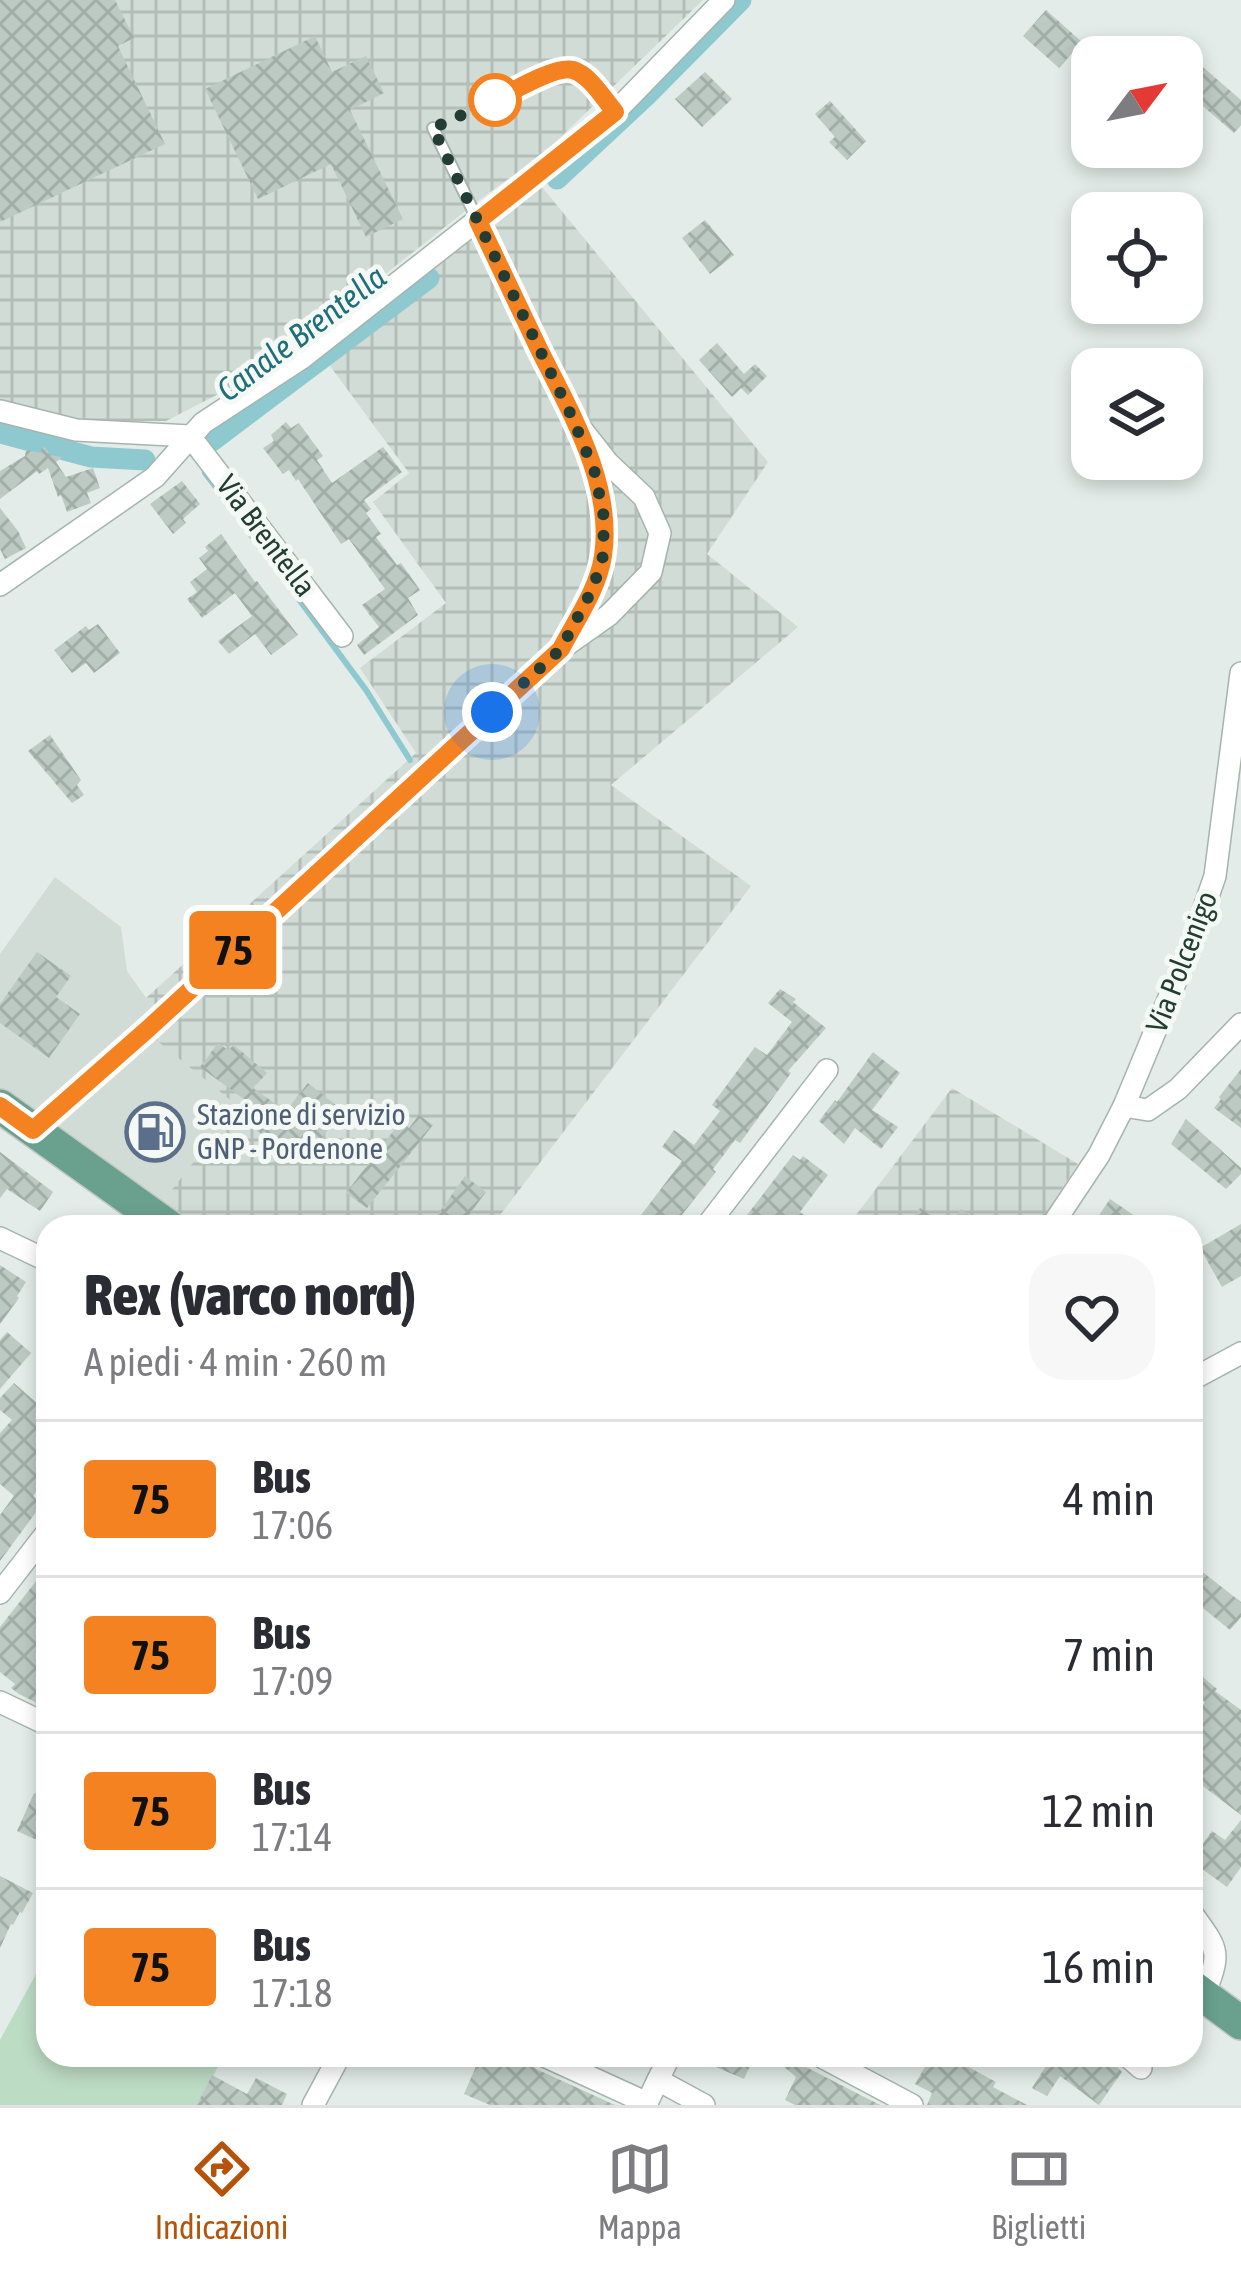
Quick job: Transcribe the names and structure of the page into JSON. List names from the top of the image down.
{
  "streets": {
    "street": ["Via Brentella", "Via Polcenigo"]
  },
  "water": ["Canale Brentella"],
  "places": {
    "fuel station": ["Stazione di servizio GNP - Pordenone"]
  },
  "lines": ["bus line 75"],
  "north": "top right",
  "page": {
    "on_map": "75",
    "heading": ["Rex (varco nord)", "A piedi · 4 min · 260 m"],
    "list": [
      {
        "mark": "75",
        "name": "Bus",
        "note": "17:06",
        "value": "4 min"
      },
      {
        "mark": "75",
        "name": "Bus",
        "note": "17:09",
        "value": "7 min"
      },
      {
        "mark": "75",
        "name": "Bus",
        "note": "17:14",
        "value": "12 min"
      },
      {
        "mark": "75",
        "name": "Bus",
        "note": "17:18",
        "value": "16 min"
      }
    ],
    "tabs": ["Indicazioni", "Mappa", "Biglietti"]
  }
}
